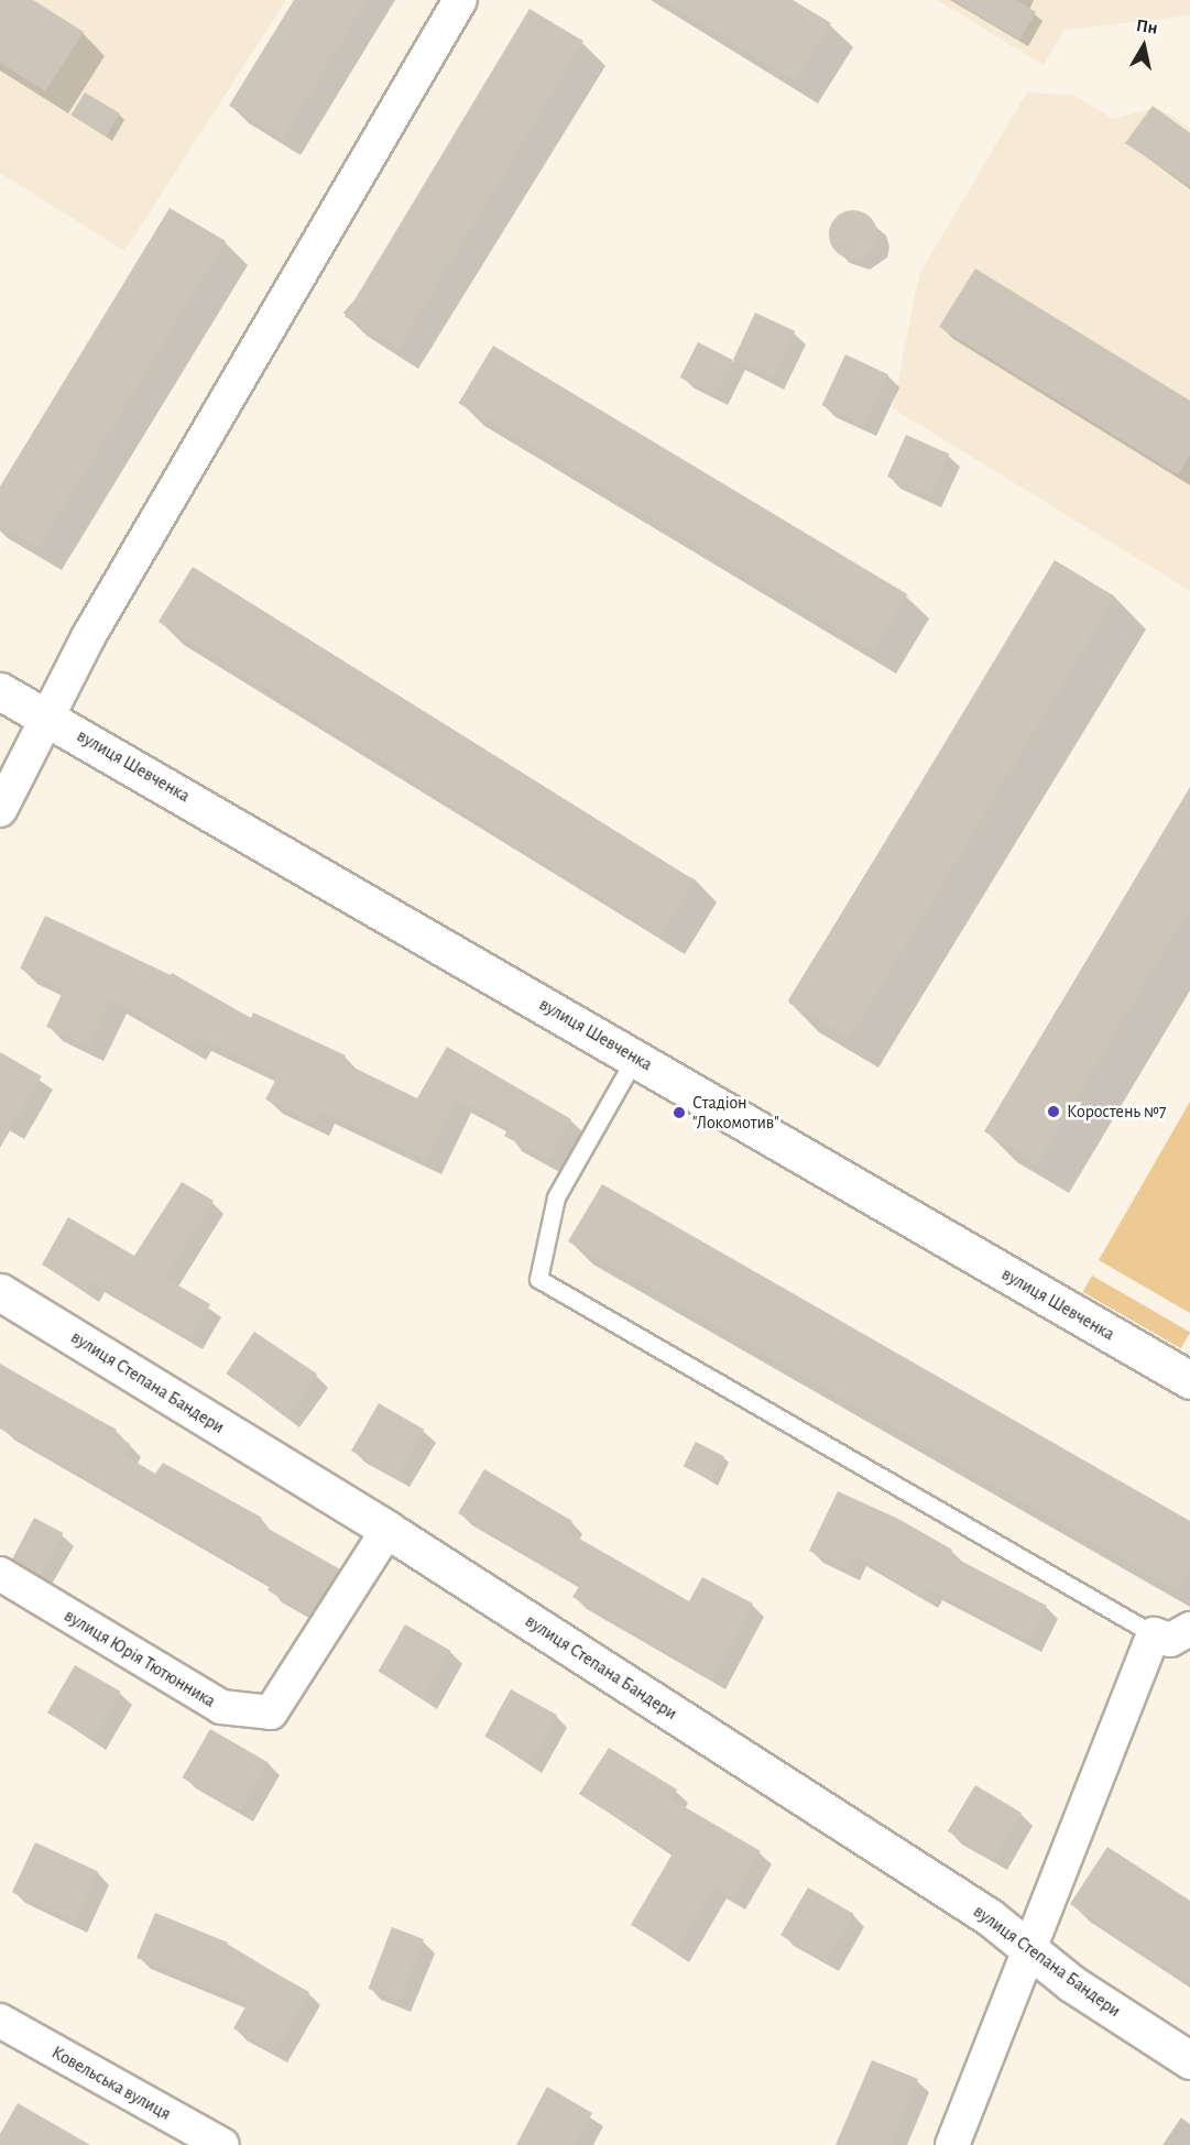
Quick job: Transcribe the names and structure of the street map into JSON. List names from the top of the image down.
{
  "streets": {
    "street": [
      "вулиця Шевченка",
      "вулиця Степана Бандери",
      "вулиця Юрія Тютюнника",
      "Ковельська вулиця"
    ]
  },
  "crossings": [
    ["вулиця Степана Бандери", "вулиця Юрія Тютюнника"]
  ],
  "places": ["Коростень №7", "Стадіон \"Локомотив\""],
  "north": "top"
}
